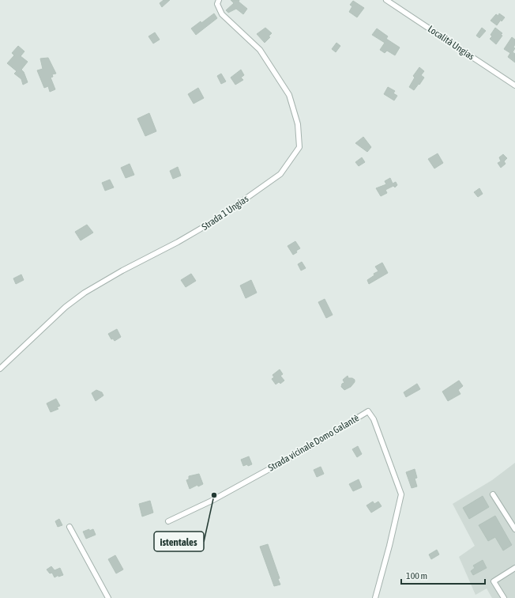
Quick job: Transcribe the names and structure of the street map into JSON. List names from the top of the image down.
{
  "streets": {
    "street": ["Località Ungias", "Strada 1 Ungias", "Strada vicinale Domo Galantè"]
  },
  "places": ["istentales"],
  "scale_bar": "100 m"
}
